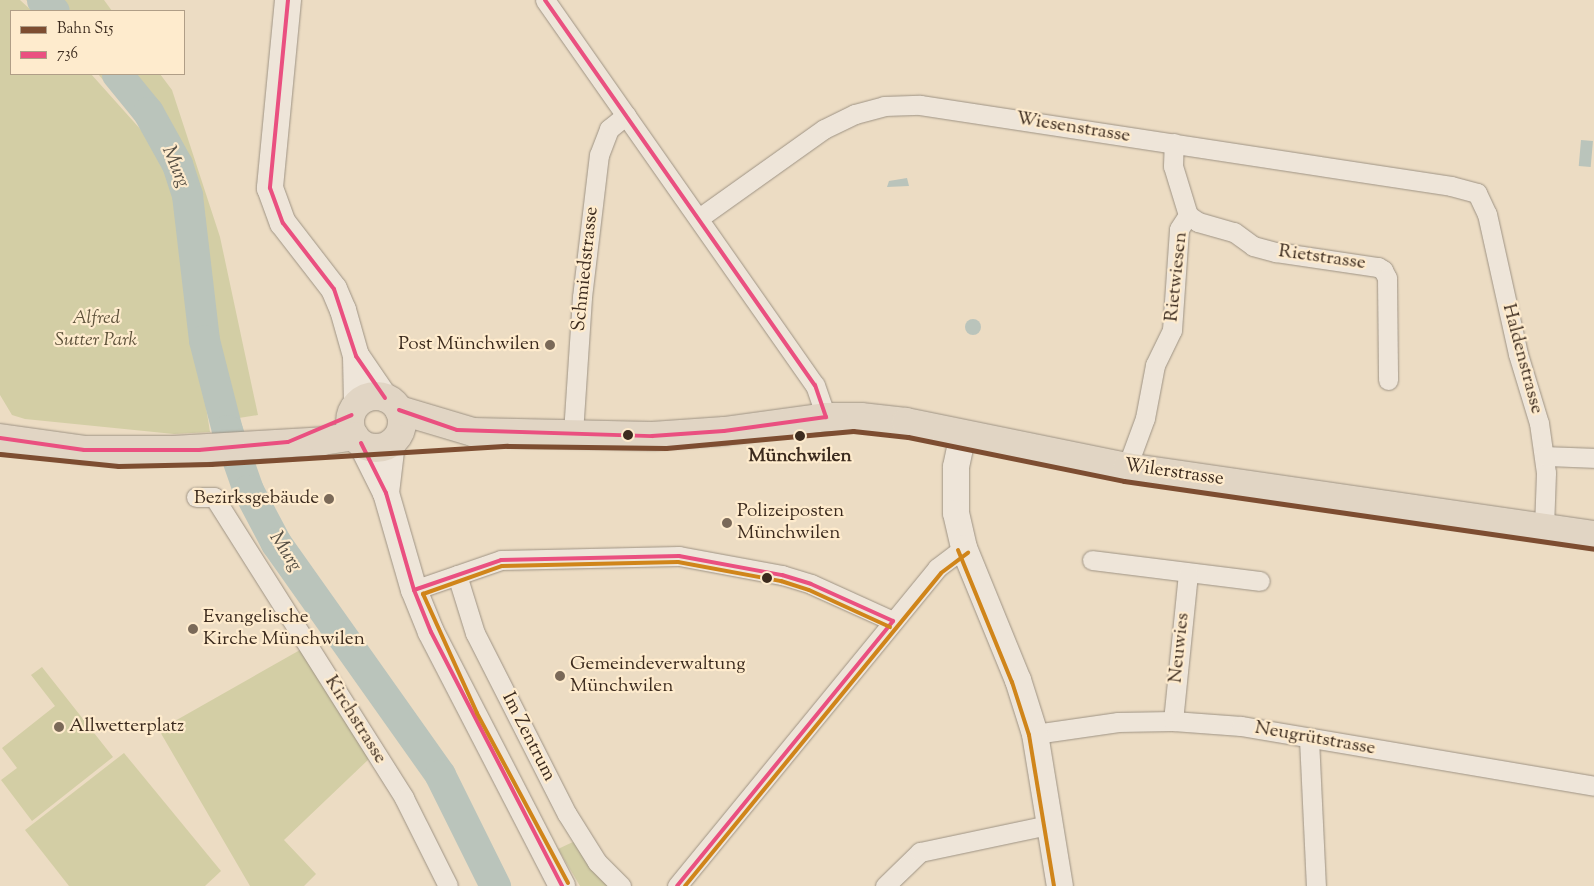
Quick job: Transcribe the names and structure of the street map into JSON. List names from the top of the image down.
{
  "streets": {
    "main road": ["Wilerstrasse"],
    "street": [
      "Wiesenstrasse",
      "Rietstrasse",
      "Schmiedstrasse",
      "Rietwiesen",
      "Haldenstrasse",
      "Neuwies",
      "Kirchstrasse",
      "Im Zentrum",
      "Neugrütstrasse"
    ]
  },
  "crossings": [
    ["Wiesenstrasse", "Rietwiesen"],
    ["Wiesenstrasse", "Haldenstrasse"],
    ["Rietstrasse", "Rietwiesen"],
    ["Schmiedstrasse", "Wilerstrasse"],
    ["Rietwiesen", "Wilerstrasse"],
    ["Haldenstrasse", "Wilerstrasse"],
    ["Neuwies", "Neugrütstrasse"]
  ],
  "water": ["Murg"],
  "parks": ["Alfred Sutter Park"],
  "places": [
    "Post Münchwilen",
    "Münchwilen",
    "Bezirksgebäude",
    "Polizeiposten Münchwilen",
    "Evangelische Kirche Münchwilen",
    "Gemeindeverwaltung Münchwilen",
    "Allwetterplatz"
  ],
  "lines": ["transit line 736", "rail line S15"],
  "legend": ["Bahn S15", "736"]
}
